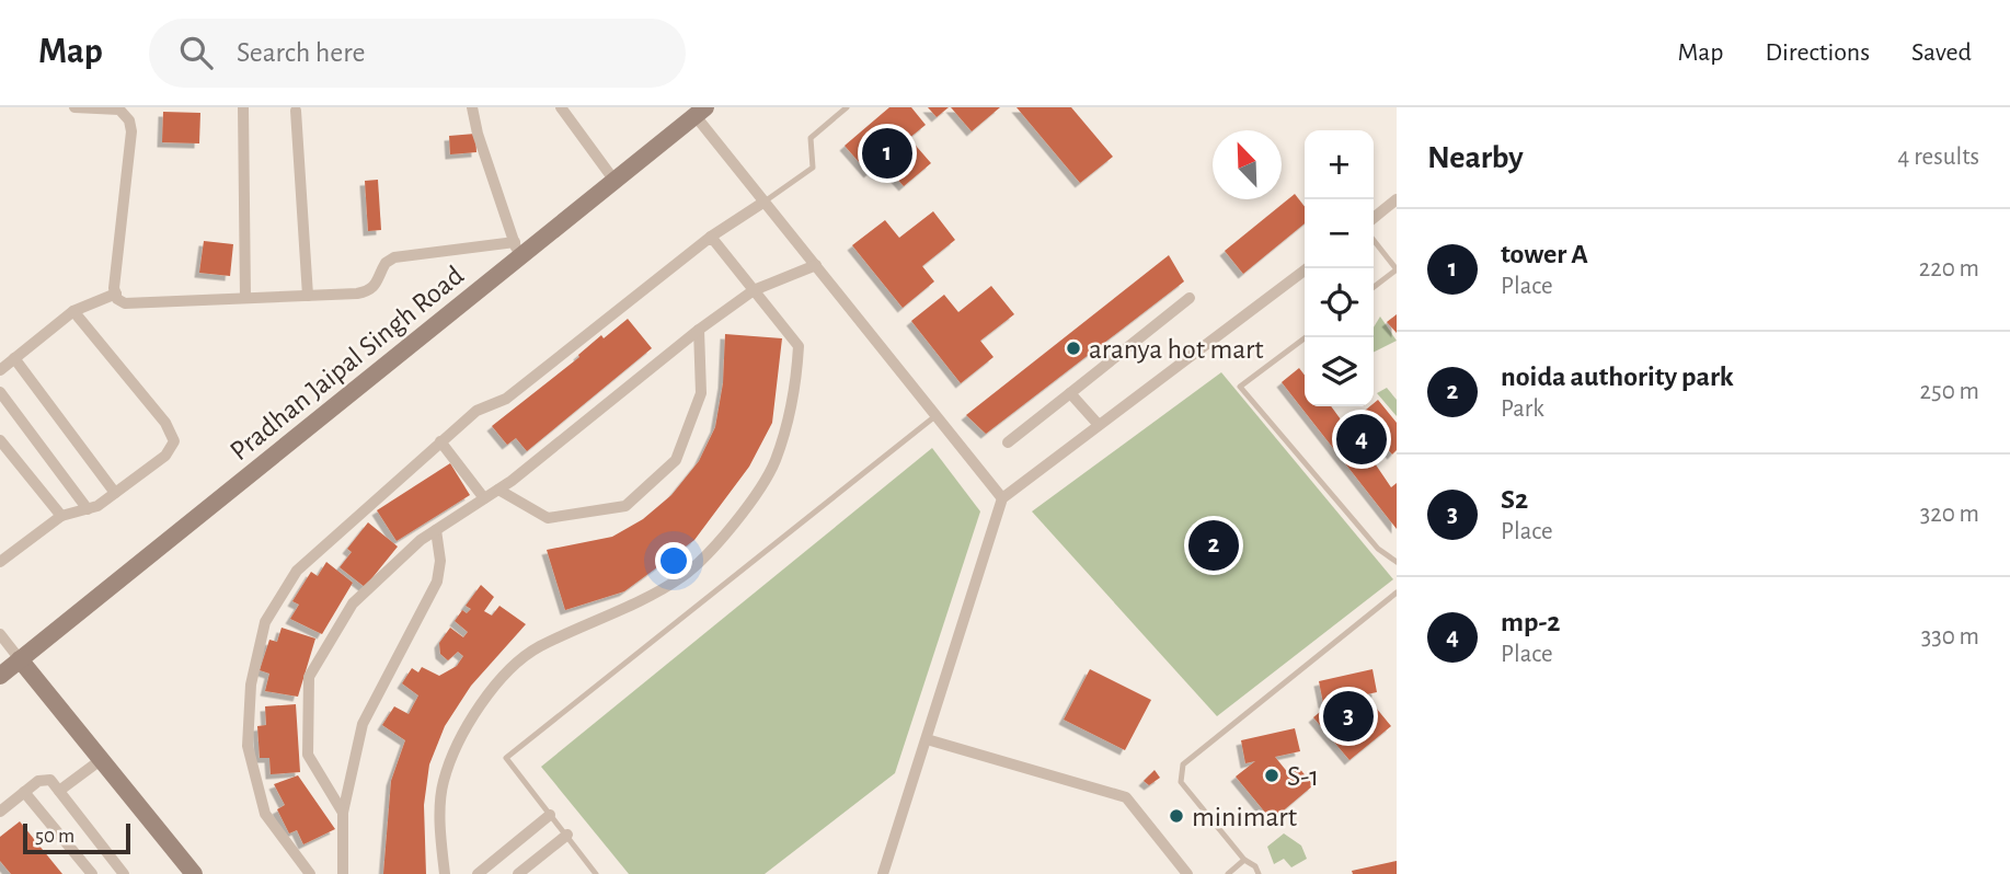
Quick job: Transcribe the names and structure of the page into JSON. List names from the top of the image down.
{
  "streets": {
    "street": ["Pradhan Jaipal Singh Road"]
  },
  "places": ["aranya hot mart", "S-1", "minimart"],
  "scale_bar": "50 m",
  "north": "top left",
  "page": {
    "header": "Map",
    "search": "Search here",
    "nav": ["Map", "Directions", "Saved"],
    "heading": ["Nearby", "4 results"],
    "pins": [
      "1",
      "4",
      "2",
      "3"
    ],
    "map_buttons": ["+", "−"],
    "list": [
      {
        "mark": "1",
        "name": "tower A",
        "note": "Place",
        "value": "220 m"
      },
      {
        "mark": "2",
        "name": "noida authority park",
        "note": "Park",
        "value": "250 m"
      },
      {
        "mark": "3",
        "name": "S2",
        "note": "Place",
        "value": "320 m"
      },
      {
        "mark": "4",
        "name": "mp-2",
        "note": "Place",
        "value": "330 m"
      }
    ],
    "scale": "50 m"
  }
}
